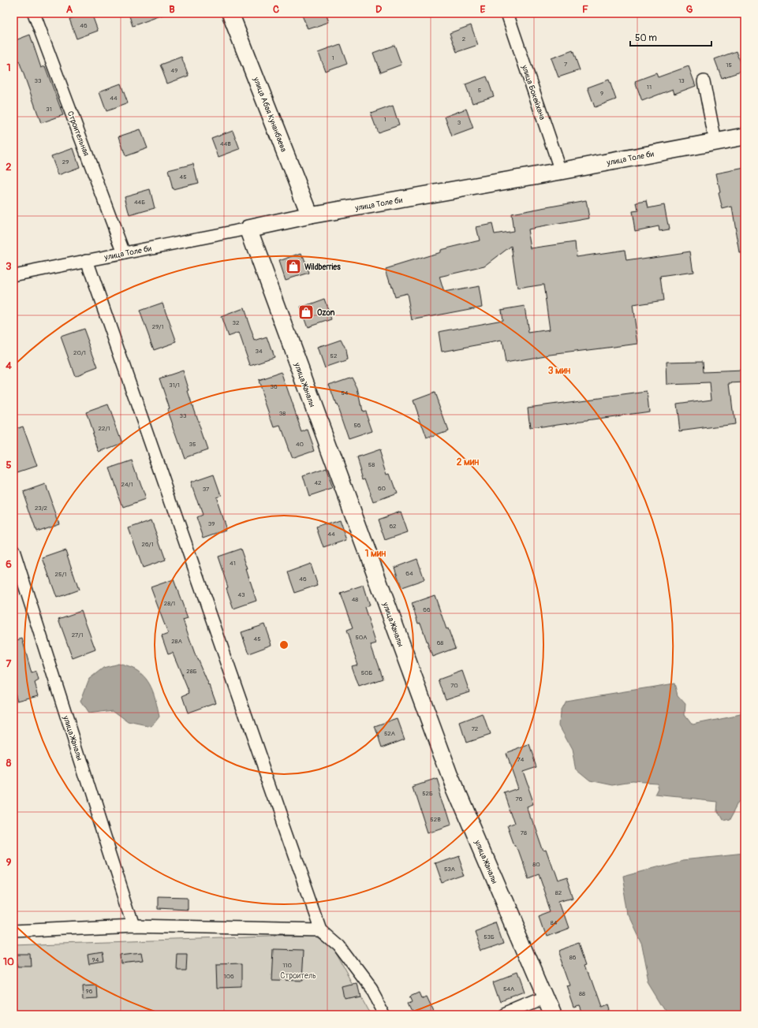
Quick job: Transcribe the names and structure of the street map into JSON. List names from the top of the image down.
{
  "streets": {
    "street": [
      "улица Бокейхана",
      "улица Абая Кунанбаева",
      "Строительная",
      "улица Толе би",
      "улица Жаналы"
    ]
  },
  "crossings": [
    ["улица Бокейхана", "улица Толе би"],
    ["улица Абая Кунанбаева", "улица Толе би"],
    ["Строительная", "улица Толе би"],
    ["улица Толе би", "улица Жаналы"]
  ],
  "parks": ["Строитель"],
  "places": {
    "shop": ["Wildberries", "Ozon"]
  },
  "house_numbers": [
    "46",
    "2",
    "1",
    "7",
    "15",
    "49",
    "33",
    "13",
    "11",
    "5",
    "9",
    "44",
    "31",
    "1",
    "3",
    "44В",
    "29",
    "45",
    "44Б",
    "32",
    "29/1",
    "34",
    "20/1",
    "52",
    "31/1",
    "36",
    "54",
    "38",
    "33",
    "56",
    "22/1",
    "35",
    "40",
    "58",
    "42",
    "24/1",
    "60",
    "37",
    "23/2",
    "39",
    "62",
    "44",
    "26/1",
    "41",
    "64",
    "25/1",
    "46",
    "43",
    "48",
    "28/1",
    "66",
    "27/1",
    "50А",
    "45",
    "28А",
    "68",
    "28Б",
    "50Б",
    "70",
    "72",
    "52А",
    "74",
    "52Б",
    "76",
    "52В",
    "78",
    "80",
    "53А",
    "82",
    "84",
    "53Б",
    "86",
    "94",
    "110",
    "106",
    "54А",
    "96",
    "88"
  ],
  "scale_bar": "50 m",
  "grid": {
    "columns": [
      "A",
      "B",
      "C",
      "D",
      "E",
      "F",
      "G"
    ],
    "rows": [
      "1",
      "2",
      "3",
      "4",
      "5",
      "6",
      "7",
      "8",
      "9",
      "10"
    ]
  },
  "rings": ["3 мин", "2 мин", "1 мин"]
}
